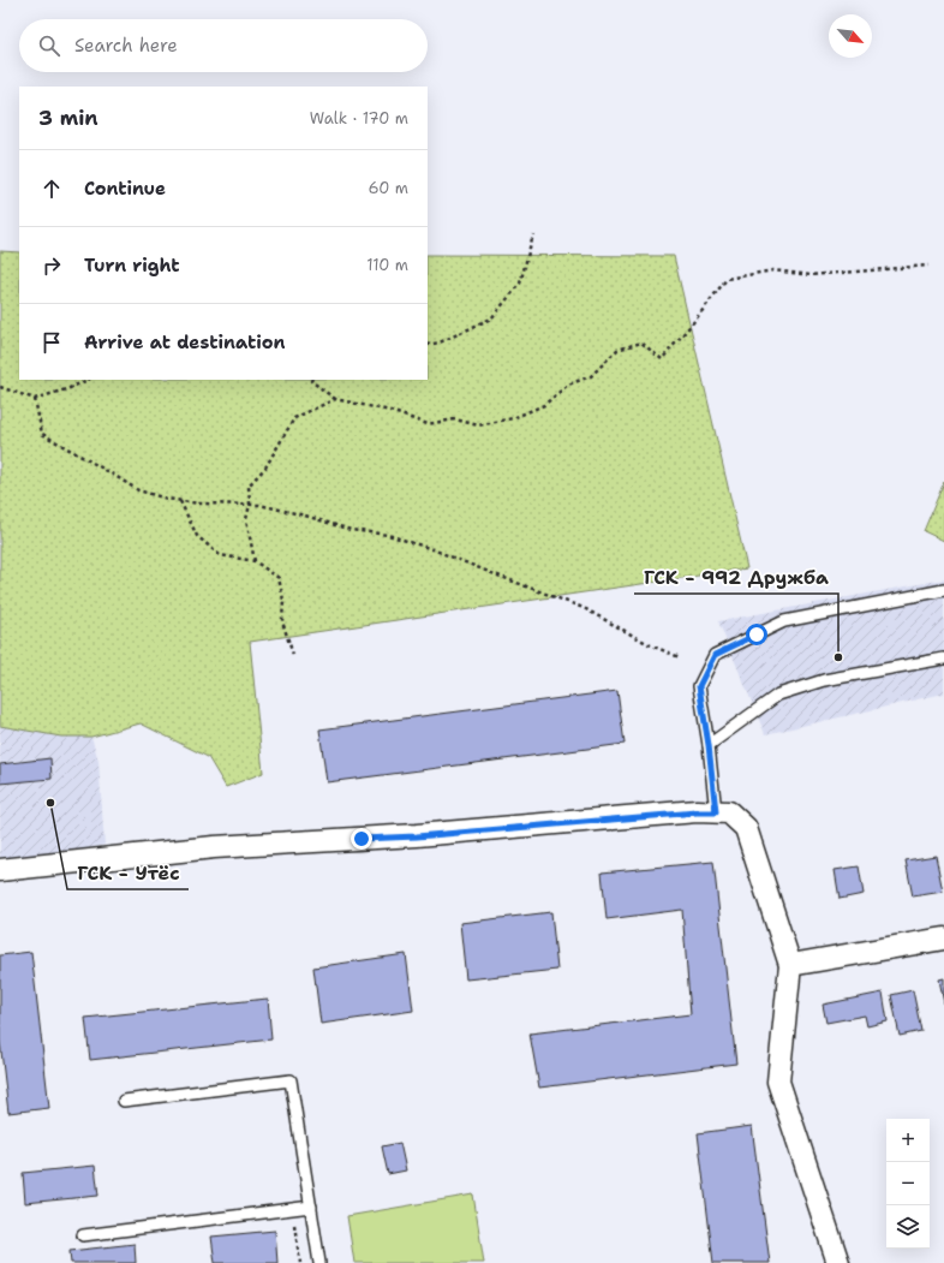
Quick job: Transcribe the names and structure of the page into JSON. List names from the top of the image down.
{
  "places": ["ГСК - 992 Дружба", "ГСК - Утёс"],
  "north": "bottom right",
  "page": {
    "search": "Search here",
    "heading": ["3 min", "Walk · 170 m"],
    "list": [
      ["Continue", "60 m"],
      ["Turn right", "110 m"],
      "Arrive at destination"
    ],
    "map_buttons": ["+", "−"]
  }
}
